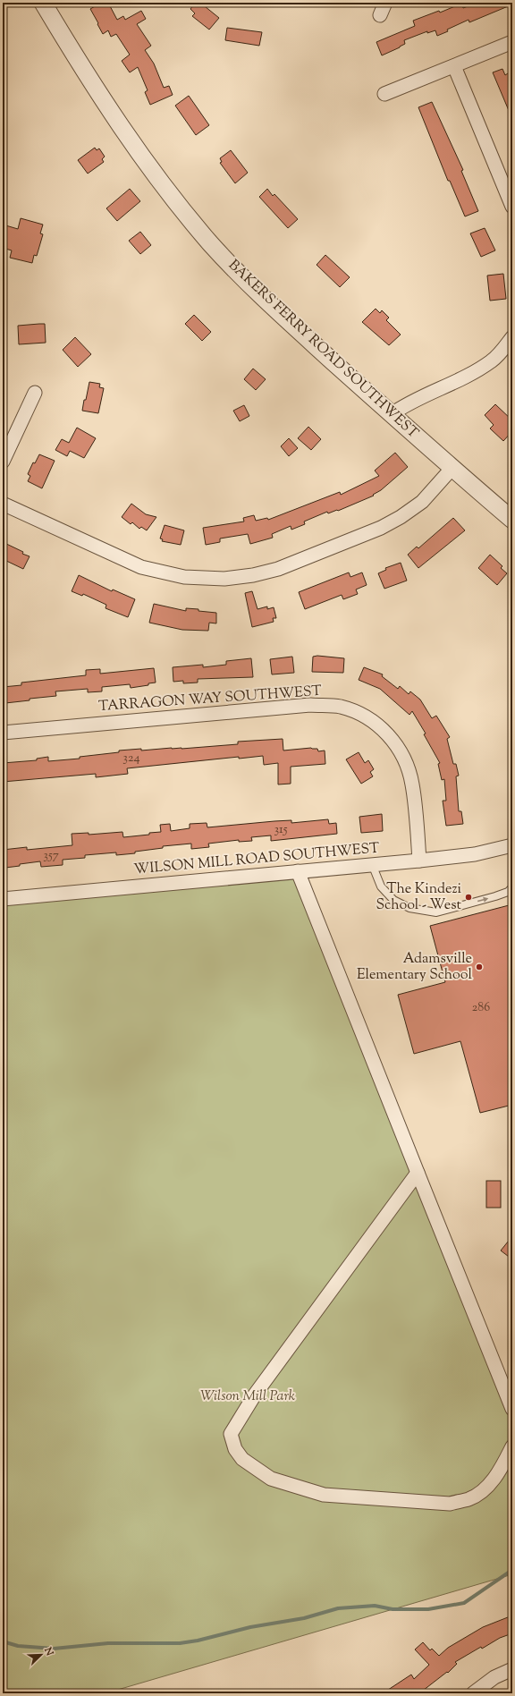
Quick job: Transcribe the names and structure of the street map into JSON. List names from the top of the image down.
{
  "streets": {
    "street": ["BAKERS FERRY ROAD SOUTHWEST", "TARRAGON WAY SOUTHWEST", "WILSON MILL ROAD SOUTHWEST"]
  },
  "crossings": [
    ["TARRAGON WAY SOUTHWEST", "WILSON MILL ROAD SOUTHWEST"]
  ],
  "parks": ["Wilson Mill Park"],
  "places": ["The Kindezi School - West", "Adamsville Elementary School"],
  "house_numbers": [
    "324",
    "315",
    "357",
    "286"
  ],
  "north": "top right"
}
